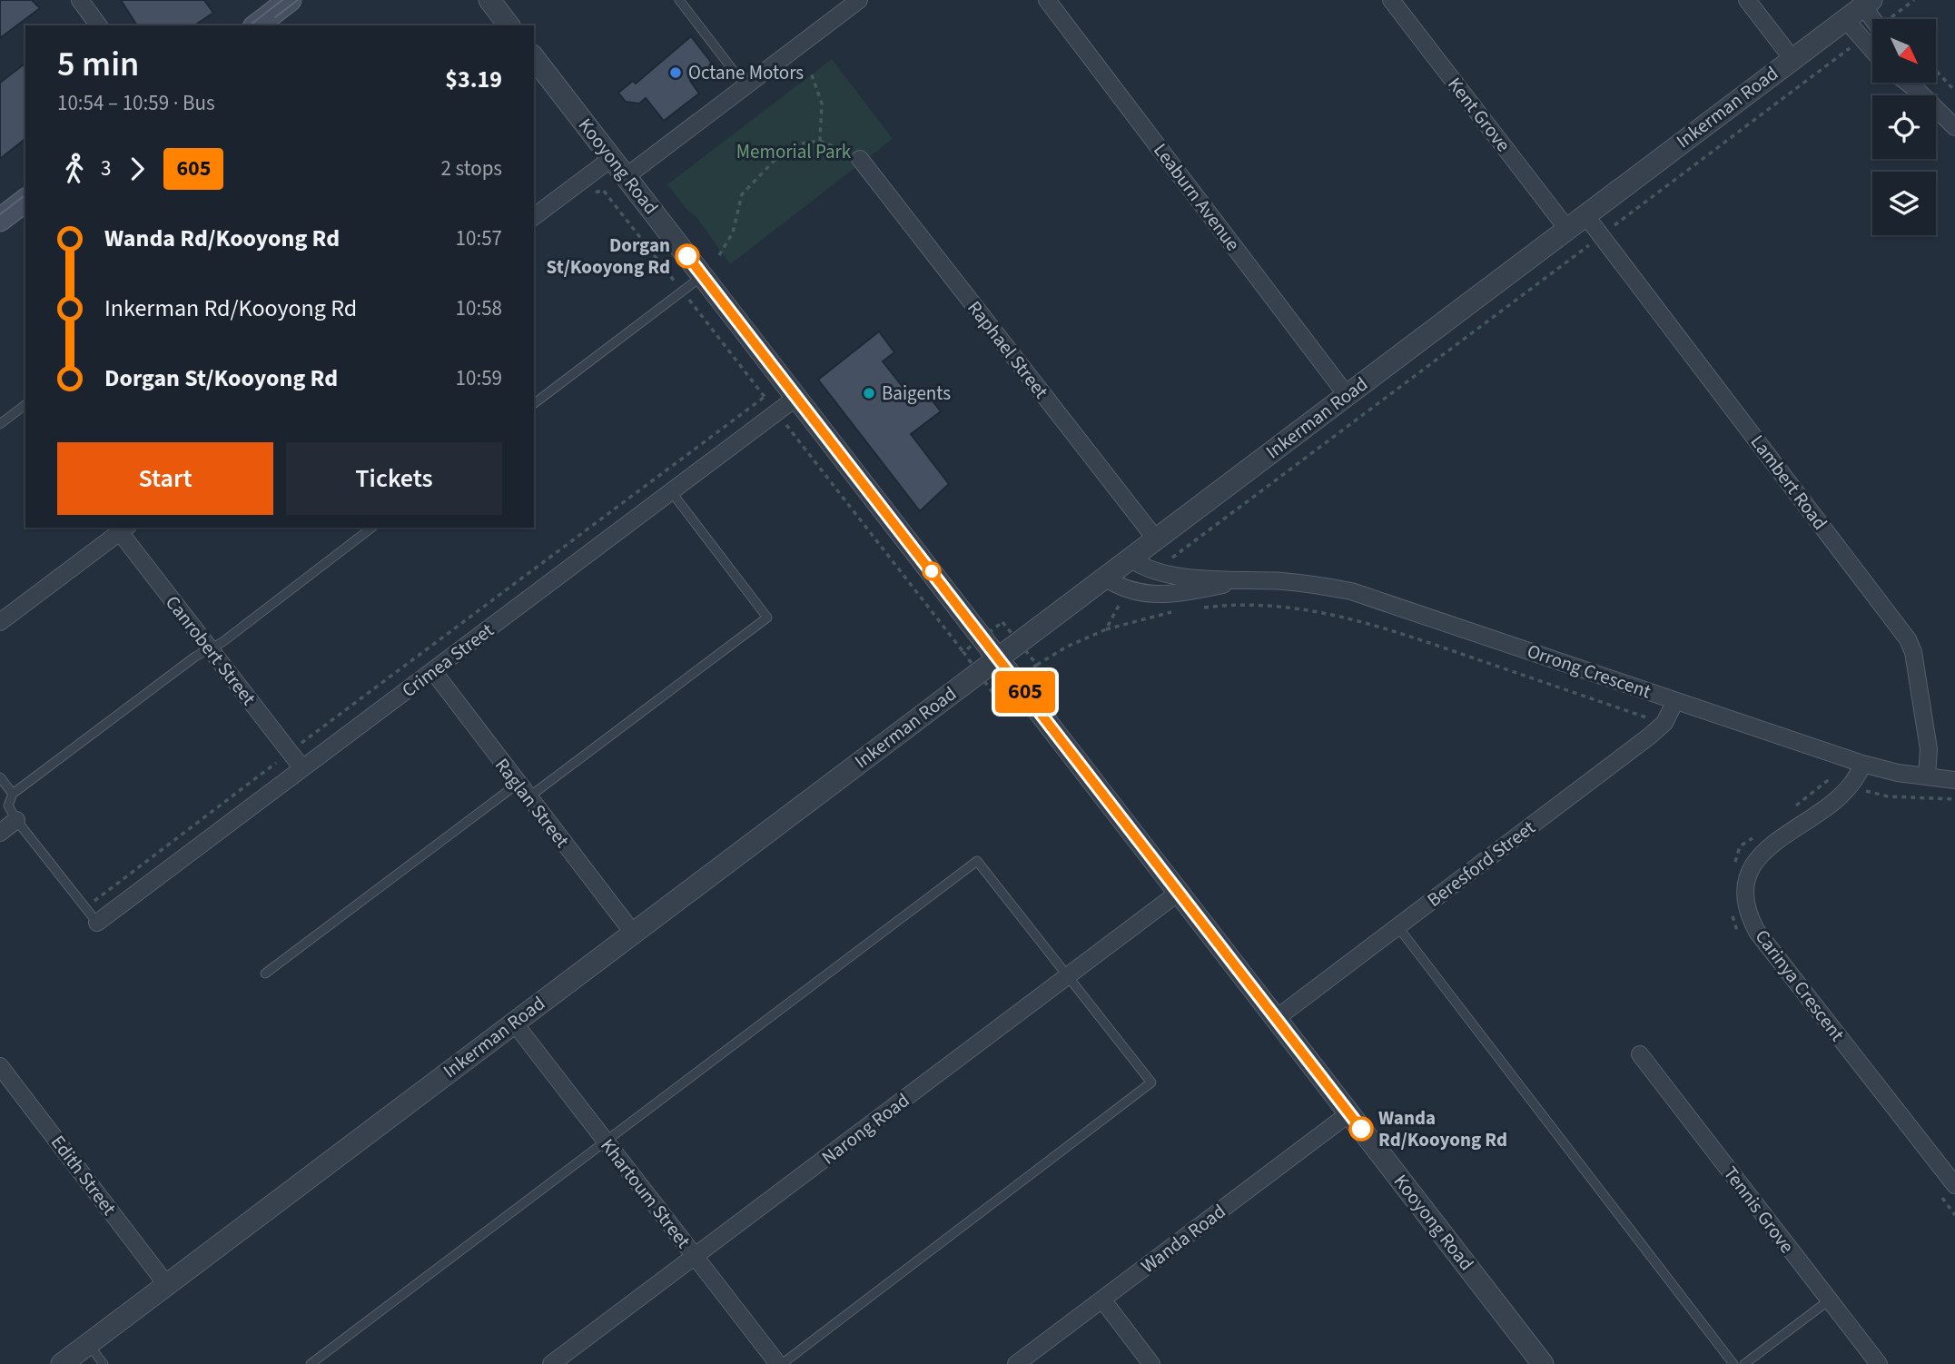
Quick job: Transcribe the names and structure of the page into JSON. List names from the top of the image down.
{
  "streets": {
    "street": [
      "Inkerman Road",
      "Kent Grove",
      "Kooyong Road",
      "Leaburn Avenue",
      "Raphael Street",
      "Lambert Road",
      "Canrobert Street",
      "Crimea Street",
      "Orrong Crescent",
      "Raglan Street",
      "Beresford Street",
      "Carinya Crescent",
      "Narong Road",
      "Edith Street",
      "Khartoum Street",
      "Tennis Grove",
      "Wanda Road"
    ]
  },
  "crossings": [
    ["Inkerman Road", "Kent Grove"],
    ["Inkerman Road", "Kooyong Road"],
    ["Inkerman Road", "Leaburn Avenue"],
    ["Inkerman Road", "Raphael Street"],
    ["Inkerman Road", "Lambert Road"],
    ["Inkerman Road", "Orrong Crescent"],
    ["Inkerman Road", "Raglan Street"],
    ["Inkerman Road", "Edith Street"],
    ["Inkerman Road", "Khartoum Street"],
    ["Kooyong Road", "Crimea Street"],
    ["Kooyong Road", "Beresford Street"],
    ["Kooyong Road", "Narong Road"],
    ["Kooyong Road", "Wanda Road"],
    ["Lambert Road", "Orrong Crescent"],
    ["Canrobert Street", "Crimea Street"],
    ["Crimea Street", "Raglan Street"],
    ["Orrong Crescent", "Beresford Street"],
    ["Orrong Crescent", "Carinya Crescent"],
    ["Narong Road", "Khartoum Street"]
  ],
  "parks": ["Memorial Park"],
  "places": [
    "Octane Motors",
    "Dorgan St/Kooyong Rd",
    "Baigents",
    "Wanda Rd/Kooyong Rd"
  ],
  "lines": ["bus line 605"],
  "north": "bottom right",
  "page": {
    "on_map": "605",
    "heading": ["5 min", "10:54 – 10:59 · Bus", "$3.19"],
    "legs": ["3", "605", "2 stops"],
    "list": [
      {
        "name": "Wanda Rd/Kooyong Rd",
        "value": "10:57"
      },
      {
        "name": "Inkerman Rd/Kooyong Rd",
        "value": "10:58"
      },
      {
        "name": "Dorgan St/Kooyong Rd",
        "value": "10:59"
      }
    ],
    "buttons": ["Start", "Tickets"]
  }
}
